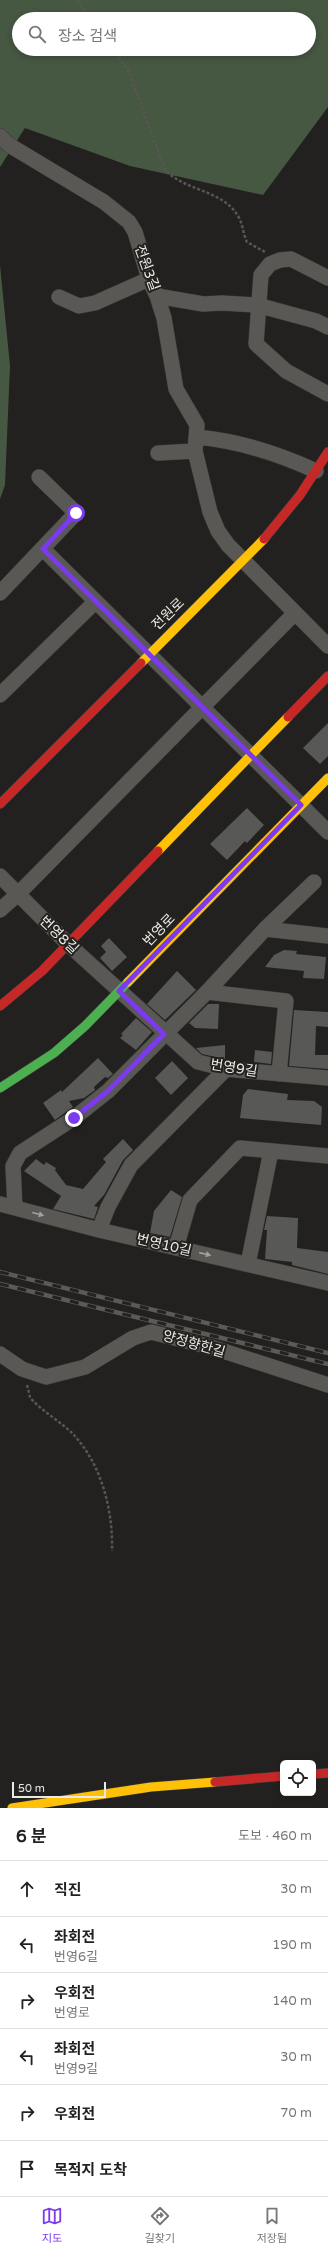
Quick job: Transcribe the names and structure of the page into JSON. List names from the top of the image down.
{
  "streets": {
    "street": [
      "전원3길",
      "전원로",
      "번영로",
      "번영8길",
      "번영9길",
      "번영10길",
      "양정향한길"
    ]
  },
  "crossings": [
    ["번영로", "번영8길"],
    ["번영로", "번영9길"],
    ["번영8길", "번영9길"]
  ],
  "one_way": ["번영10길"],
  "scale_bar": "50 m",
  "page": {
    "search": "장소 검색",
    "scale": "50 m",
    "heading": ["6 분", "도보 · 460 m"],
    "list": [
      ["직진", "30 m"],
      ["좌회전", "번영6길", "190 m"],
      ["우회전", "번영로", "140 m"],
      ["좌회전", "번영9길", "30 m"],
      ["우회전", "70 m"],
      "목적지 도착"
    ],
    "nav": ["지도", "길찾기", "저장됨"]
  }
}
